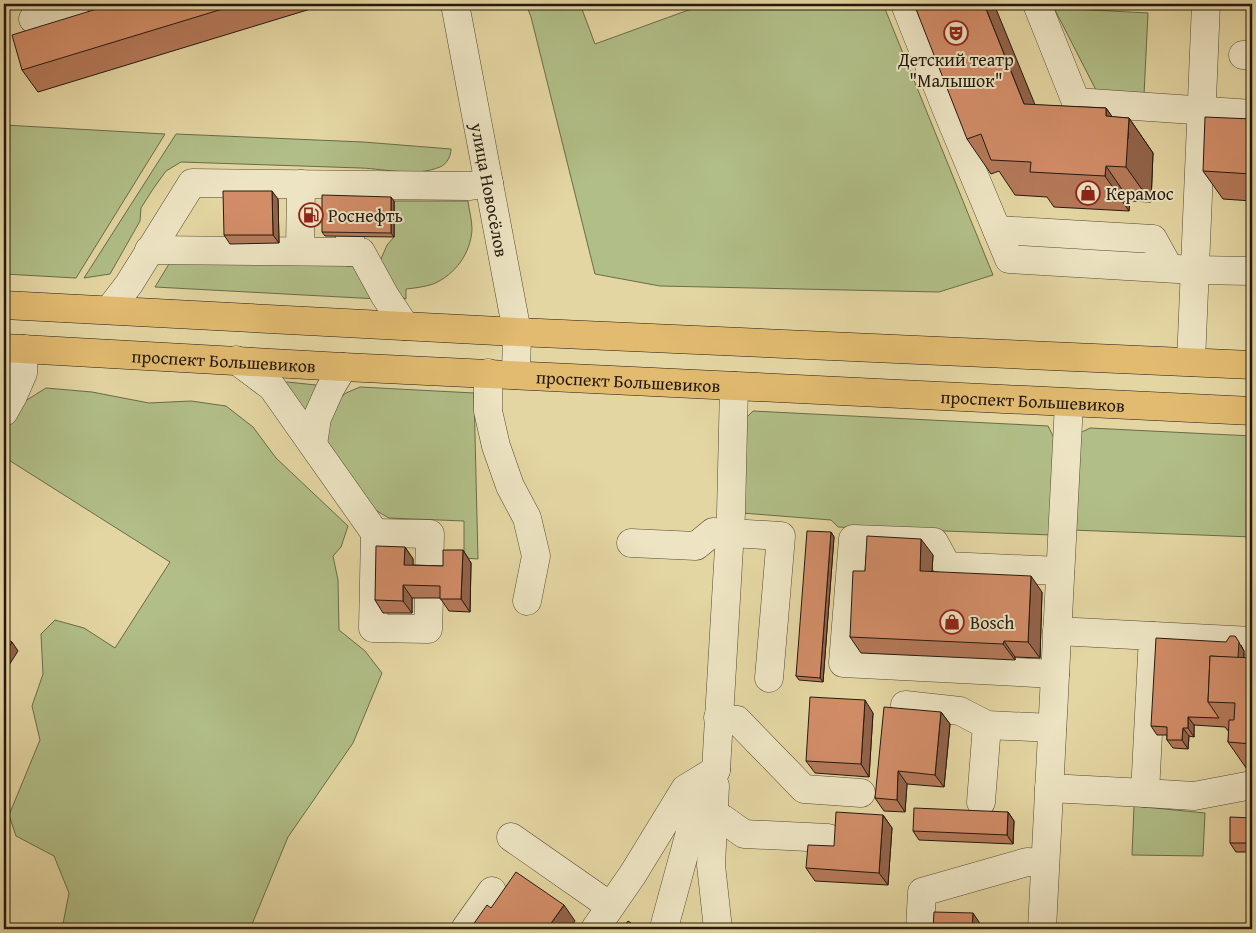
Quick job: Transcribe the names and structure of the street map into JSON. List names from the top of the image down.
{
  "streets": {
    "main road": ["проспект Большевиков"],
    "street": ["улица Новосёлов"]
  },
  "crossings": [
    ["улица Новосёлов", "проспект Большевиков"]
  ],
  "places": {
    "theatre": ["Детский театр \"Малышок\""],
    "shop": ["Керамос", "Bosch"],
    "fuel station": ["Роснефть"]
  }
}
